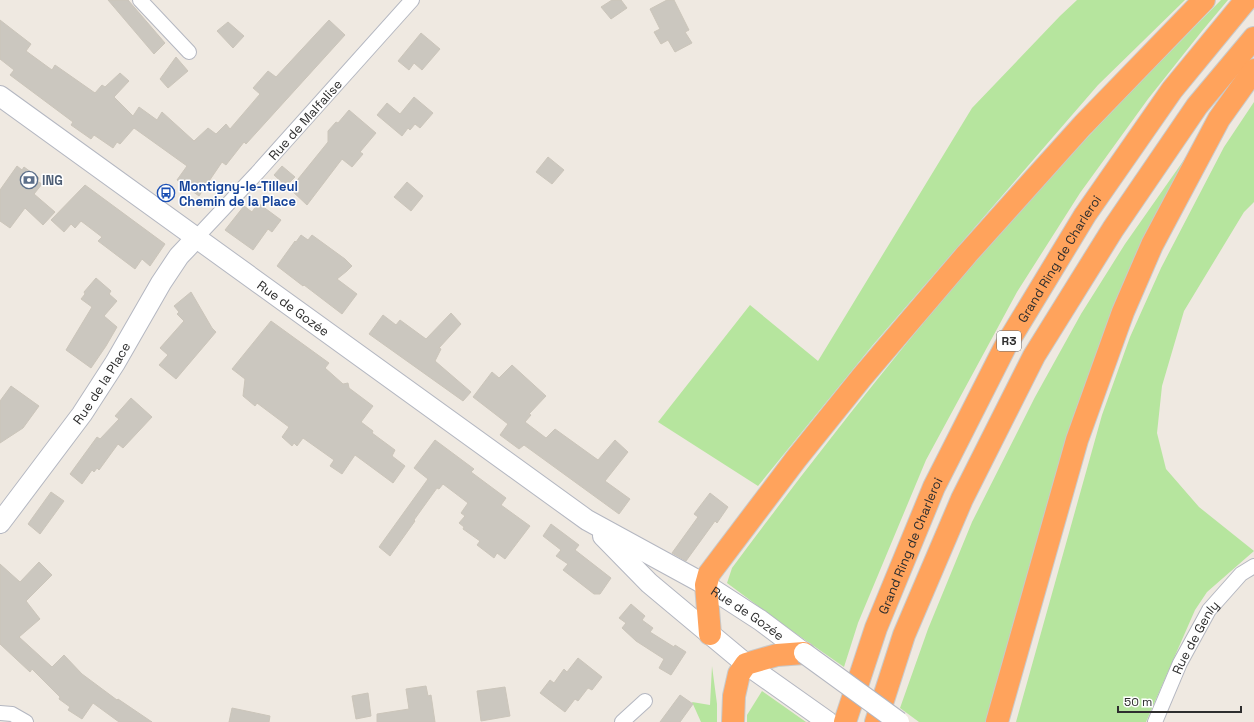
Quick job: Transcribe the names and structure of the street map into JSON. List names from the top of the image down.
{
  "streets": {
    "highway": ["Grand Ring de Charleroi", "R3"],
    "main road": ["Rue de Gozée", "Rue de la Place"],
    "street": ["Rue de Malfalise", "Rue de Genly"]
  },
  "crossings": [
    ["Rue de Malfalise", "Rue de Gozée"],
    ["Rue de Malfalise", "Rue de la Place"],
    ["Rue de Gozée", "Rue de la Place"]
  ],
  "places": {
    "bank": ["ING"],
    "bus stop": ["Montigny-le-Tilleul Chemin de la Place"]
  },
  "scale_bar": "50 m"
}
